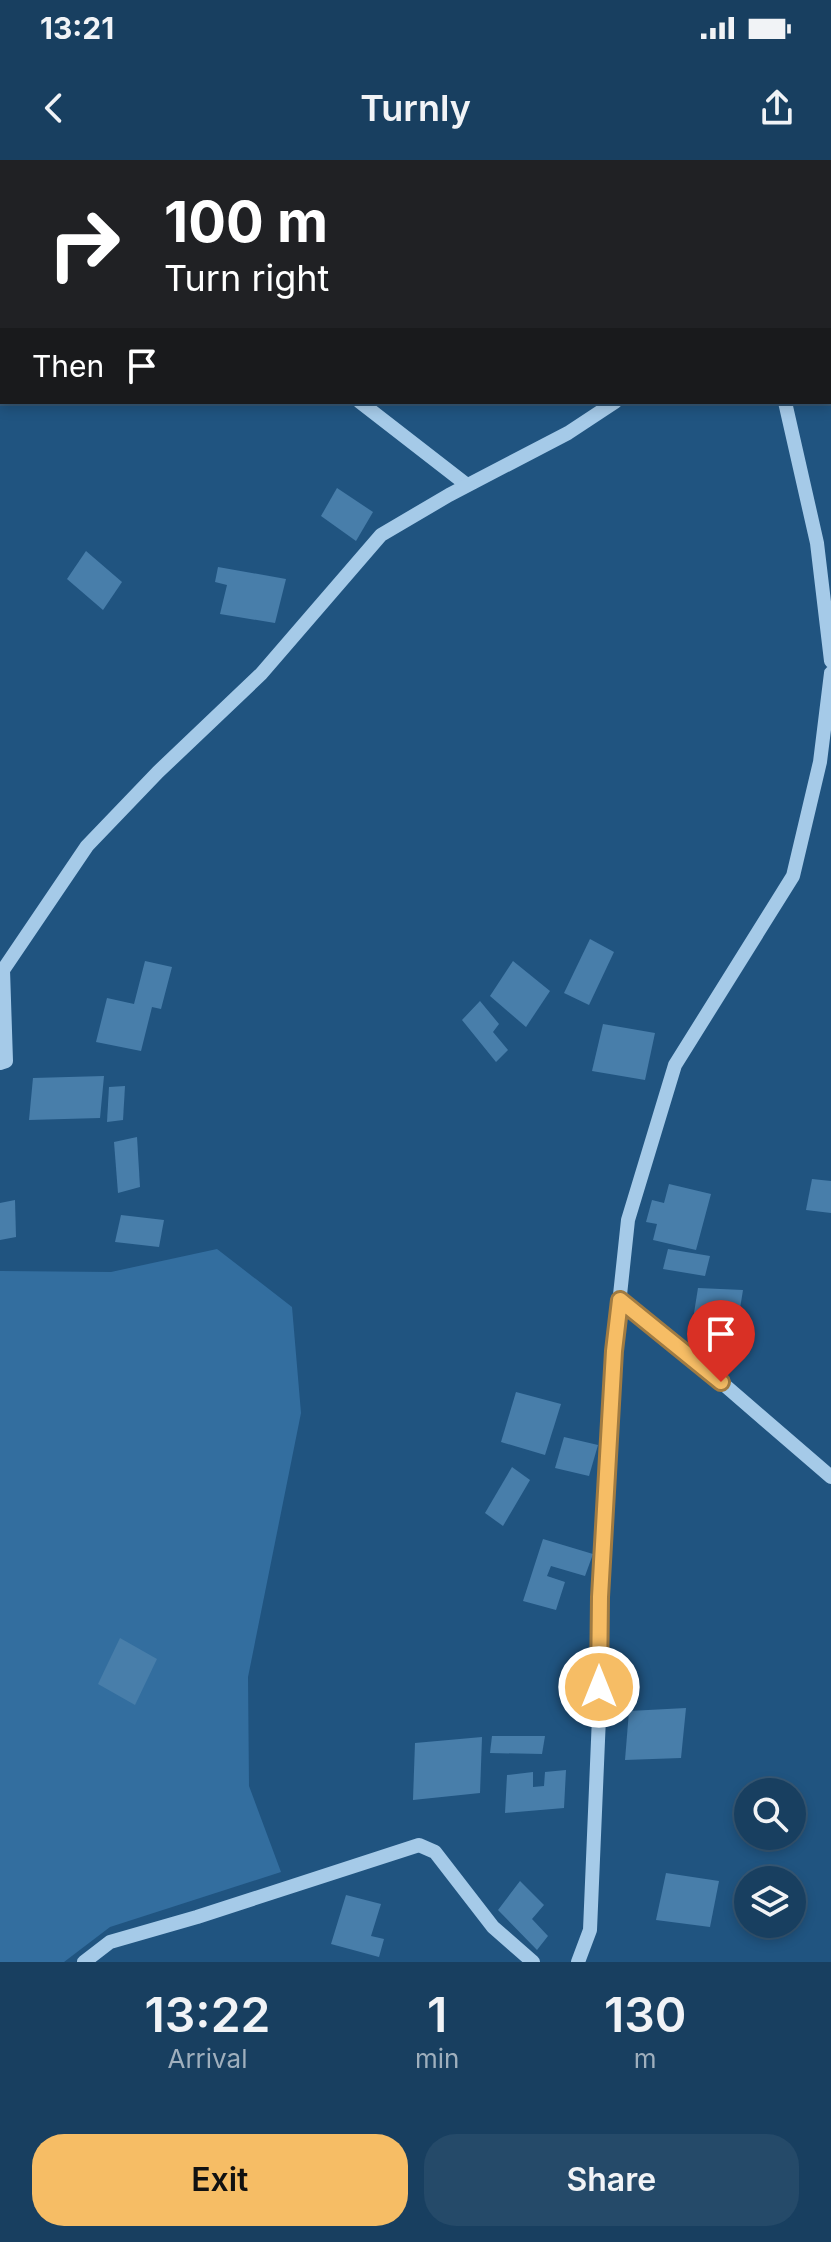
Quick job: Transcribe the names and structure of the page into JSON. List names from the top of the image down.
{
  "page": {
    "status": "13:21",
    "header": "Turnly",
    "turn": ["100 m", "Turn right"],
    "then": "Then",
    "eta": [
      "13:22",
      "Arrival",
      "1",
      "min",
      "130",
      "m"
    ],
    "buttons": ["Exit", "Share"]
  }
}
